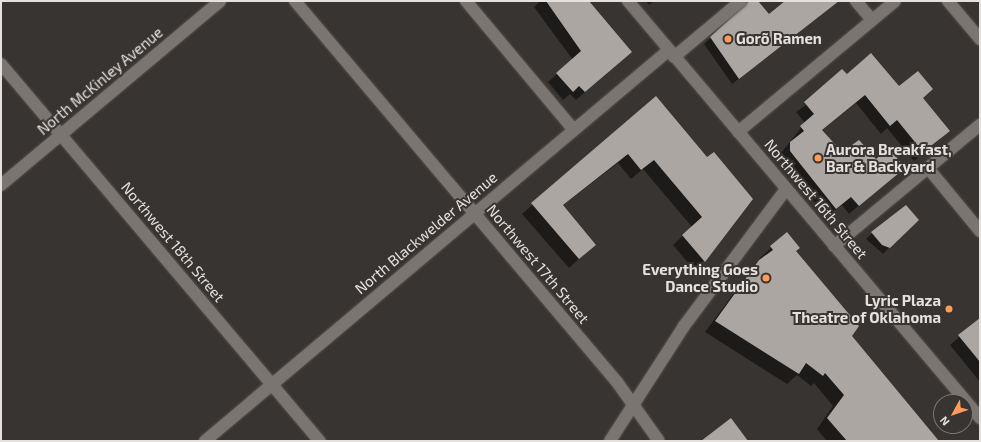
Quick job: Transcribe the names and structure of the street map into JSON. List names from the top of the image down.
{
  "streets": {
    "street": [
      "North McKinley Avenue",
      "Northwest 16th Street",
      "North Blackwelder Avenue",
      "Northwest 18th Street",
      "Northwest 17th Street"
    ]
  },
  "crossings": [
    ["North McKinley Avenue", "Northwest 18th Street"],
    ["Northwest 16th Street", "North Blackwelder Avenue"],
    ["North Blackwelder Avenue", "Northwest 18th Street"],
    ["North Blackwelder Avenue", "Northwest 17th Street"]
  ],
  "places": [
    "Gorõ Ramen",
    "Aurora Breakfast, Bar & Backyard",
    "Everything Goes Dance Studio",
    "Lyric Plaza Theatre of Oklahoma"
  ],
  "north": "bottom left"
}
